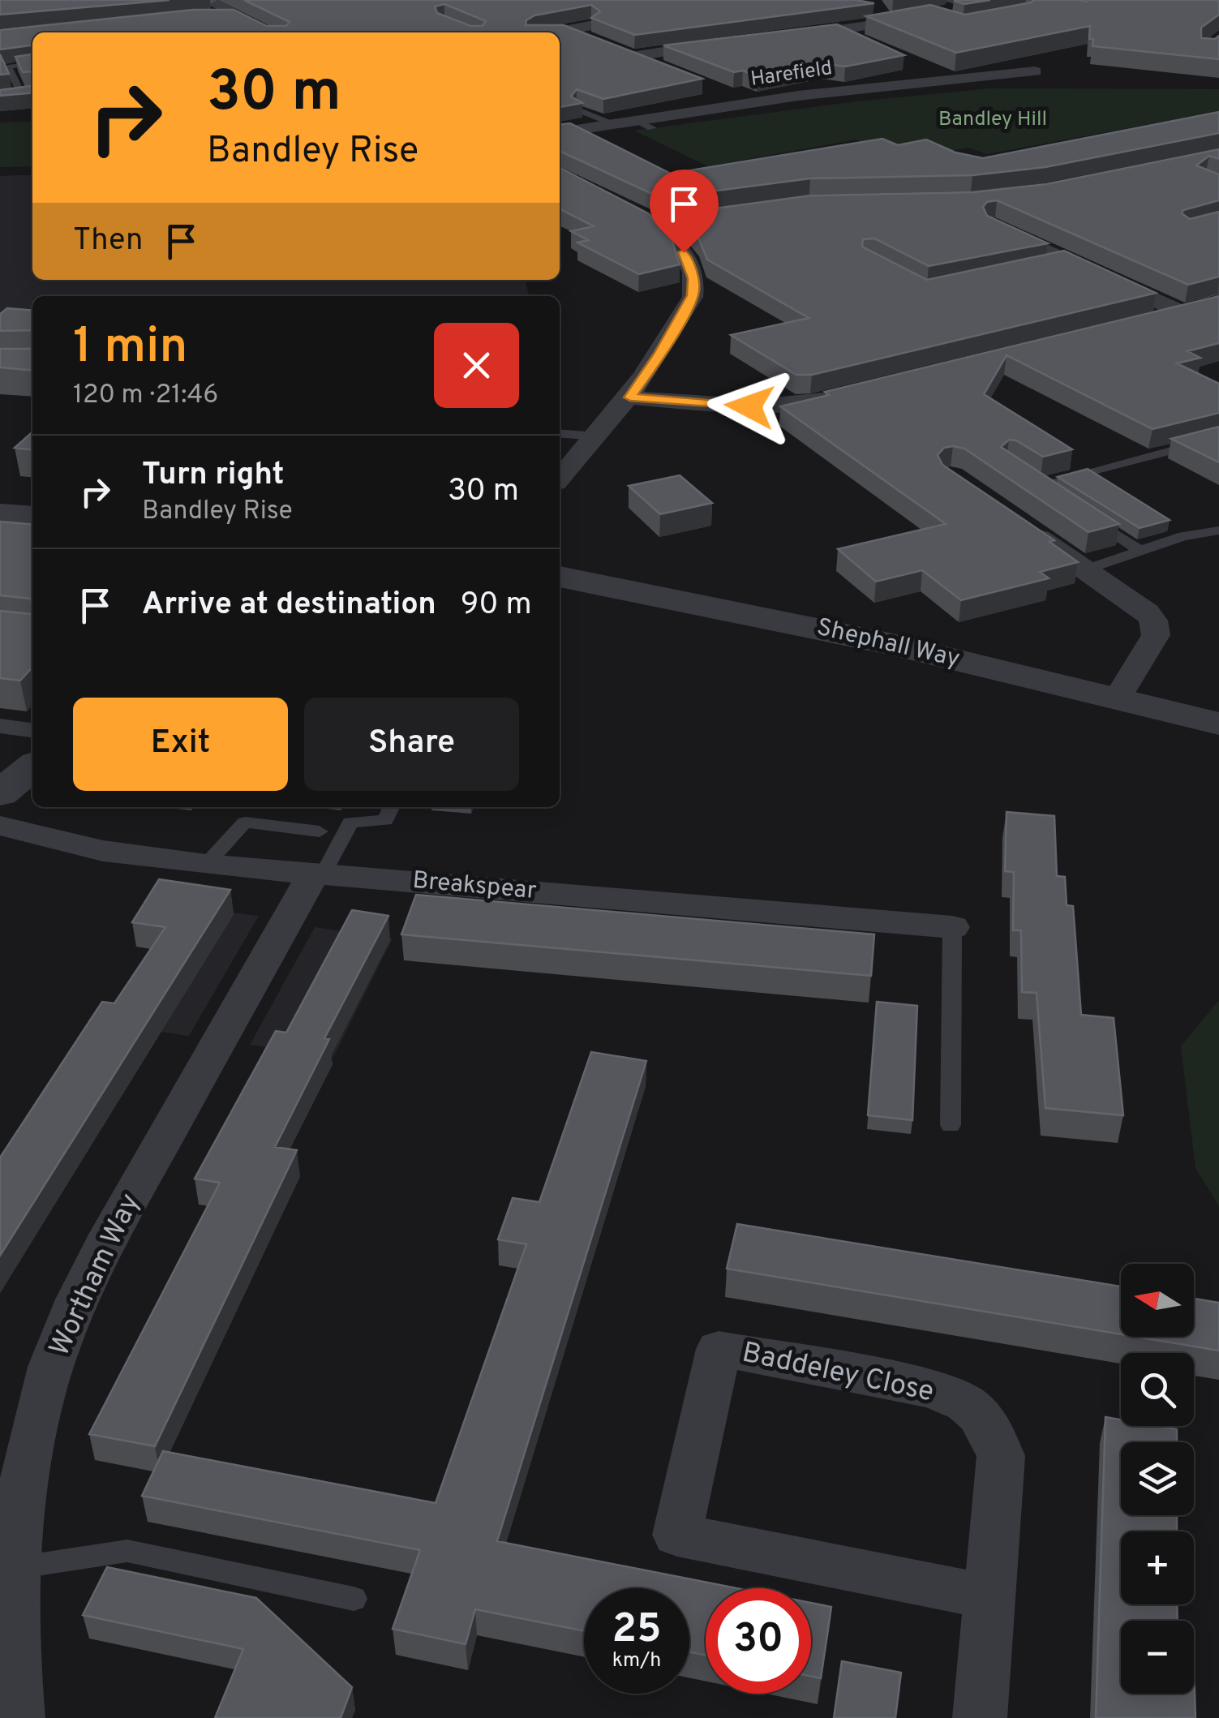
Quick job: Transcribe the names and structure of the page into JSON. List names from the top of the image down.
{
  "streets": {
    "street": [
      "Harefield",
      "Shephall Way",
      "Breakspear",
      "Wortham Way",
      "Baddeley Close"
    ]
  },
  "crossings": [
    ["Breakspear", "Wortham Way"]
  ],
  "parks": ["Bandley Hill"],
  "north": "left",
  "page": {
    "turn": ["30 m", "Bandley Rise"],
    "then": "Then",
    "heading": ["1 min", "120 m · 21:46"],
    "list": [
      {
        "name": "Turn right",
        "note": "Bandley Rise",
        "value": "30 m"
      },
      {
        "name": "Arrive at destination",
        "value": "90 m"
      }
    ],
    "buttons": ["Exit", "Share"],
    "map_buttons": ["+", "−"],
    "speed": "25 km/h",
    "limit": "30"
  }
}
